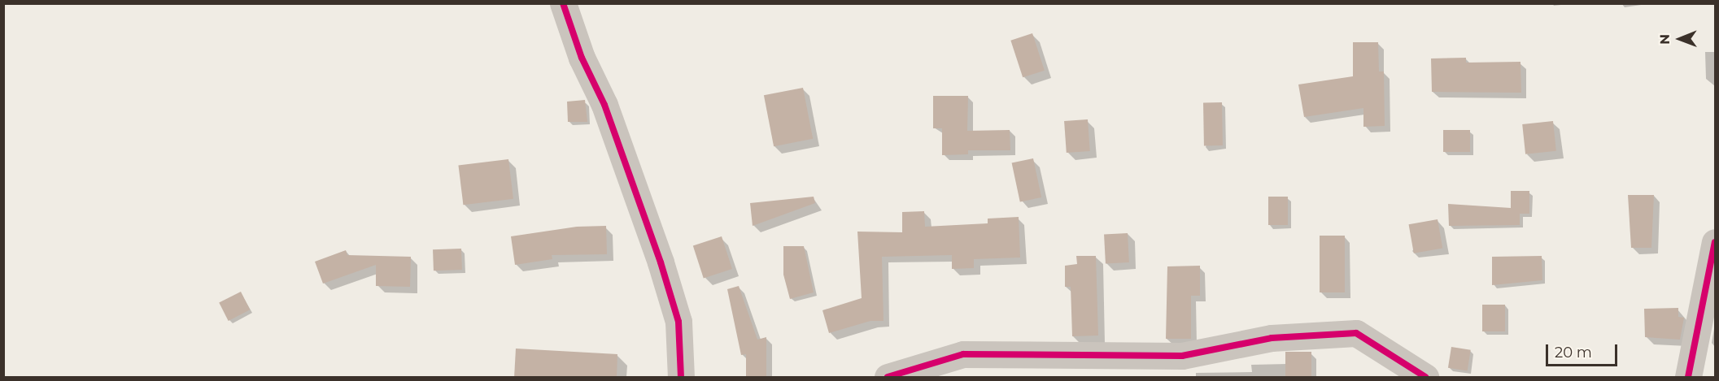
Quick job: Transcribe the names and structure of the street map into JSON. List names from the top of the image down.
{
  "scale_bar": "20 m",
  "north": "left"
}
